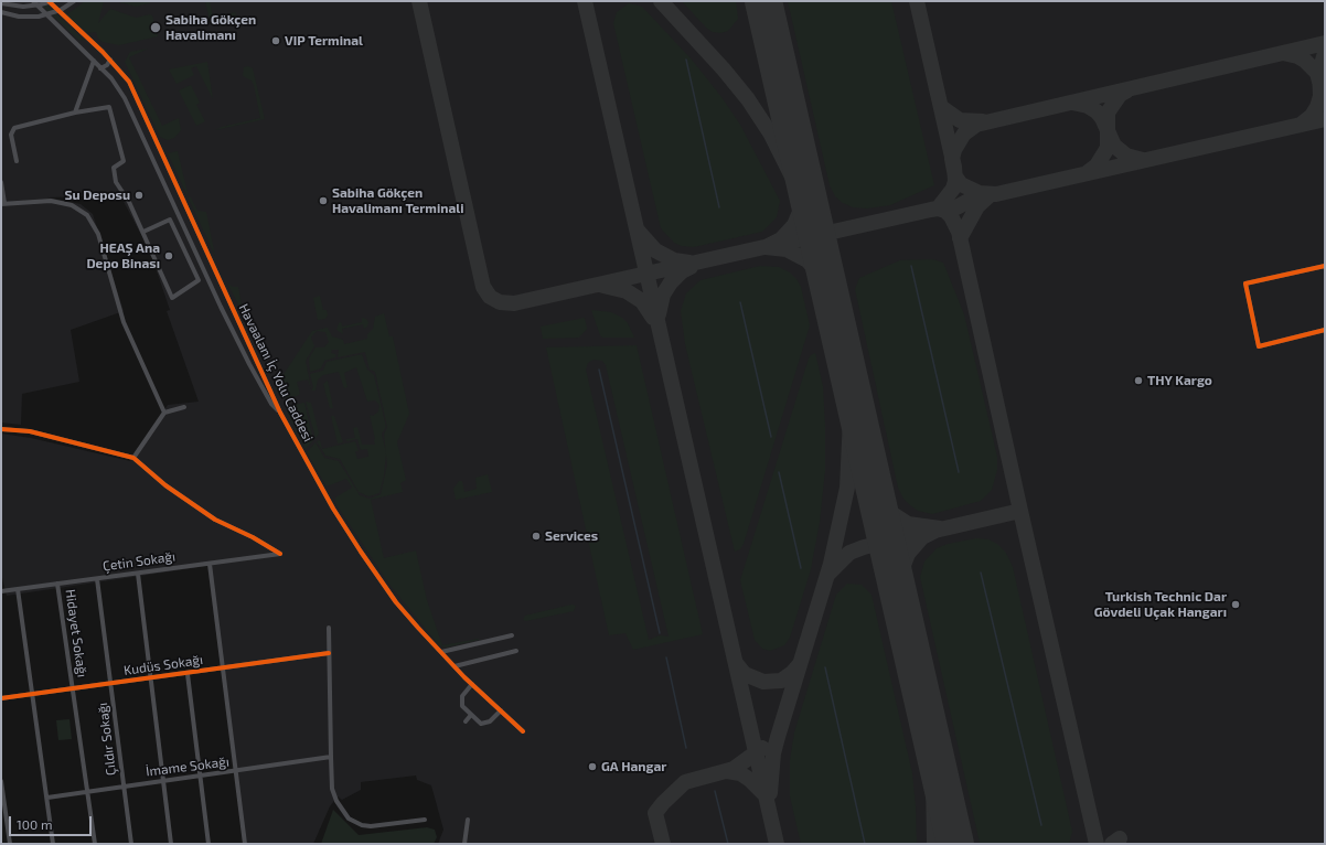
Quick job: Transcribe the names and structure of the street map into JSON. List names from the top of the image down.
{
  "streets": {
    "street": [
      "Havaalanı İç Yolu Caddesi",
      "Çetin Sokağı",
      "Hidayet Sokağı",
      "Kudüs Sokağı",
      "Çıldır Sokağı",
      "İmame Sokağı"
    ]
  },
  "crossings": [
    ["Çetin Sokağı", "Hidayet Sokağı"],
    ["Çetin Sokağı", "Çıldır Sokağı"],
    ["Hidayet Sokağı", "Kudüs Sokağı"],
    ["Hidayet Sokağı", "İmame Sokağı"],
    ["Kudüs Sokağı", "Çıldır Sokağı"],
    ["Çıldır Sokağı", "İmame Sokağı"]
  ],
  "places": [
    "Sabiha Gökçen Havalimanı",
    "VIP Terminal",
    "Su Deposu",
    "Sabiha Gökçen Havalimanı Terminali",
    "HEAŞ Ana Depo Binası",
    "THY Kargo",
    "Services",
    "Turkish Technic Dar Gövdeli Uçak Hangarı",
    "GA Hangar"
  ],
  "scale_bar": "100 m"
}
